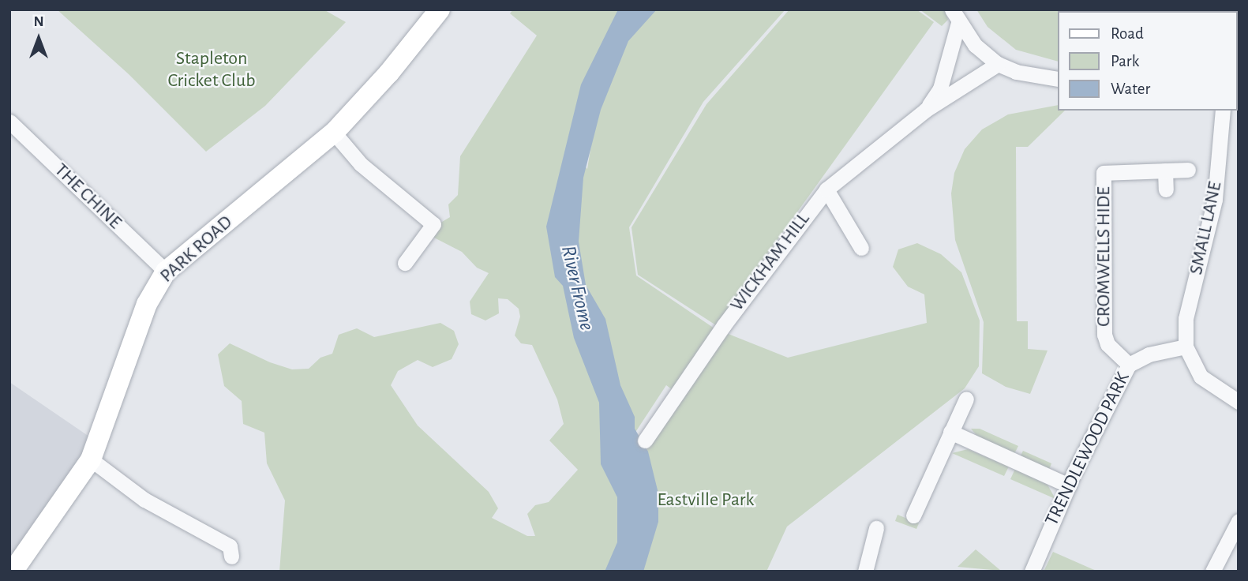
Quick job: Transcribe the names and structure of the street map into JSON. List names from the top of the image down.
{
  "streets": {
    "main road": ["PARK ROAD"],
    "street": [
      "THE CHINE",
      "SMALL LANE",
      "CROMWELLS HIDE",
      "WICKHAM HILL",
      "TRENDLEWOOD PARK"
    ]
  },
  "crossings": [
    ["THE CHINE", "PARK ROAD"],
    ["SMALL LANE", "TRENDLEWOOD PARK"],
    ["CROMWELLS HIDE", "TRENDLEWOOD PARK"]
  ],
  "water": ["River Frome"],
  "parks": ["Stapleton Cricket Club", "Eastville Park"],
  "legend": ["Road", "Park", "Water"],
  "north": "top"
}
